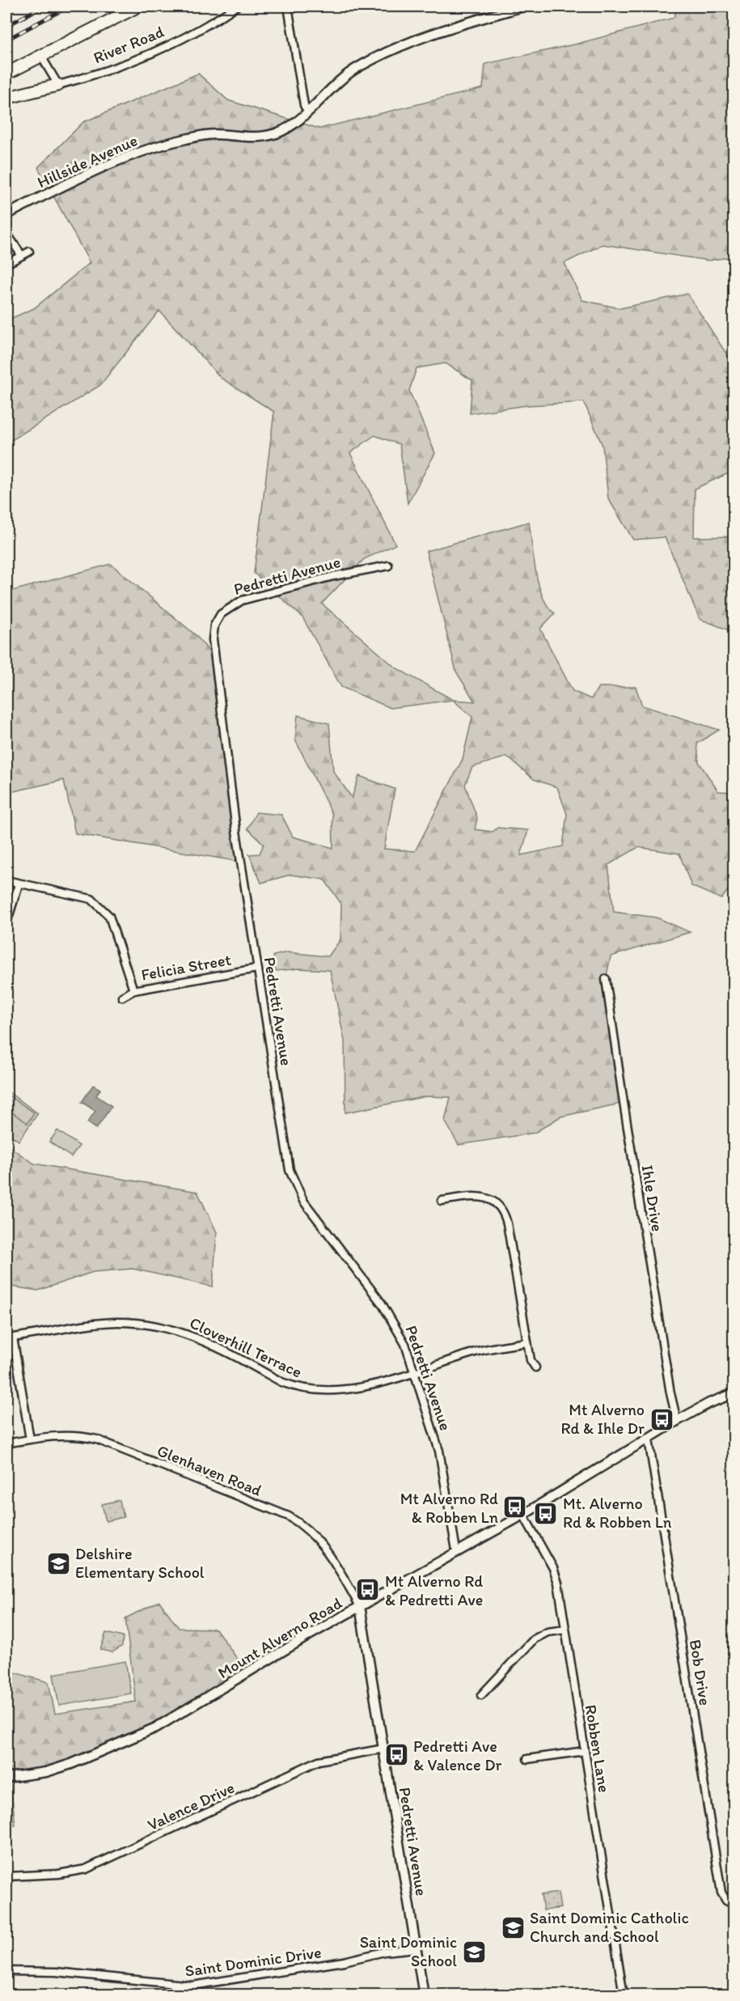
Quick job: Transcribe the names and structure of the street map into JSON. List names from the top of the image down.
{
  "streets": {
    "main road": ["River Road"],
    "street": [
      "Hillside Avenue",
      "Pedretti Avenue",
      "Felicia Street",
      "Ihle Drive",
      "Cloverhill Terrace",
      "Glenhaven Road",
      "Mount Alverno Road",
      "Bob Drive",
      "Robben Lane",
      "Valence Drive",
      "Saint Dominic Drive"
    ]
  },
  "crossings": [
    ["Pedretti Avenue", "Felicia Street"],
    ["Pedretti Avenue", "Cloverhill Terrace"],
    ["Pedretti Avenue", "Glenhaven Road"],
    ["Pedretti Avenue", "Mount Alverno Road"],
    ["Pedretti Avenue", "Valence Drive"],
    ["Pedretti Avenue", "Saint Dominic Drive"],
    ["Ihle Drive", "Mount Alverno Road"],
    ["Glenhaven Road", "Mount Alverno Road"],
    ["Mount Alverno Road", "Bob Drive"],
    ["Mount Alverno Road", "Robben Lane"]
  ],
  "places": {
    "bus stop": [
      "Mt Alverno Rd & Ihle Dr",
      "Mt Alverno Rd & Robben Ln",
      "Mt. Alverno Rd & Robben Ln",
      "Mt Alverno Rd & Pedretti Ave",
      "Pedretti Ave & Valence Dr"
    ],
    "school or university": ["Delshire Elementary School", "Saint Dominic Catholic Church and School", "Saint Dominic School"]
  }
}
